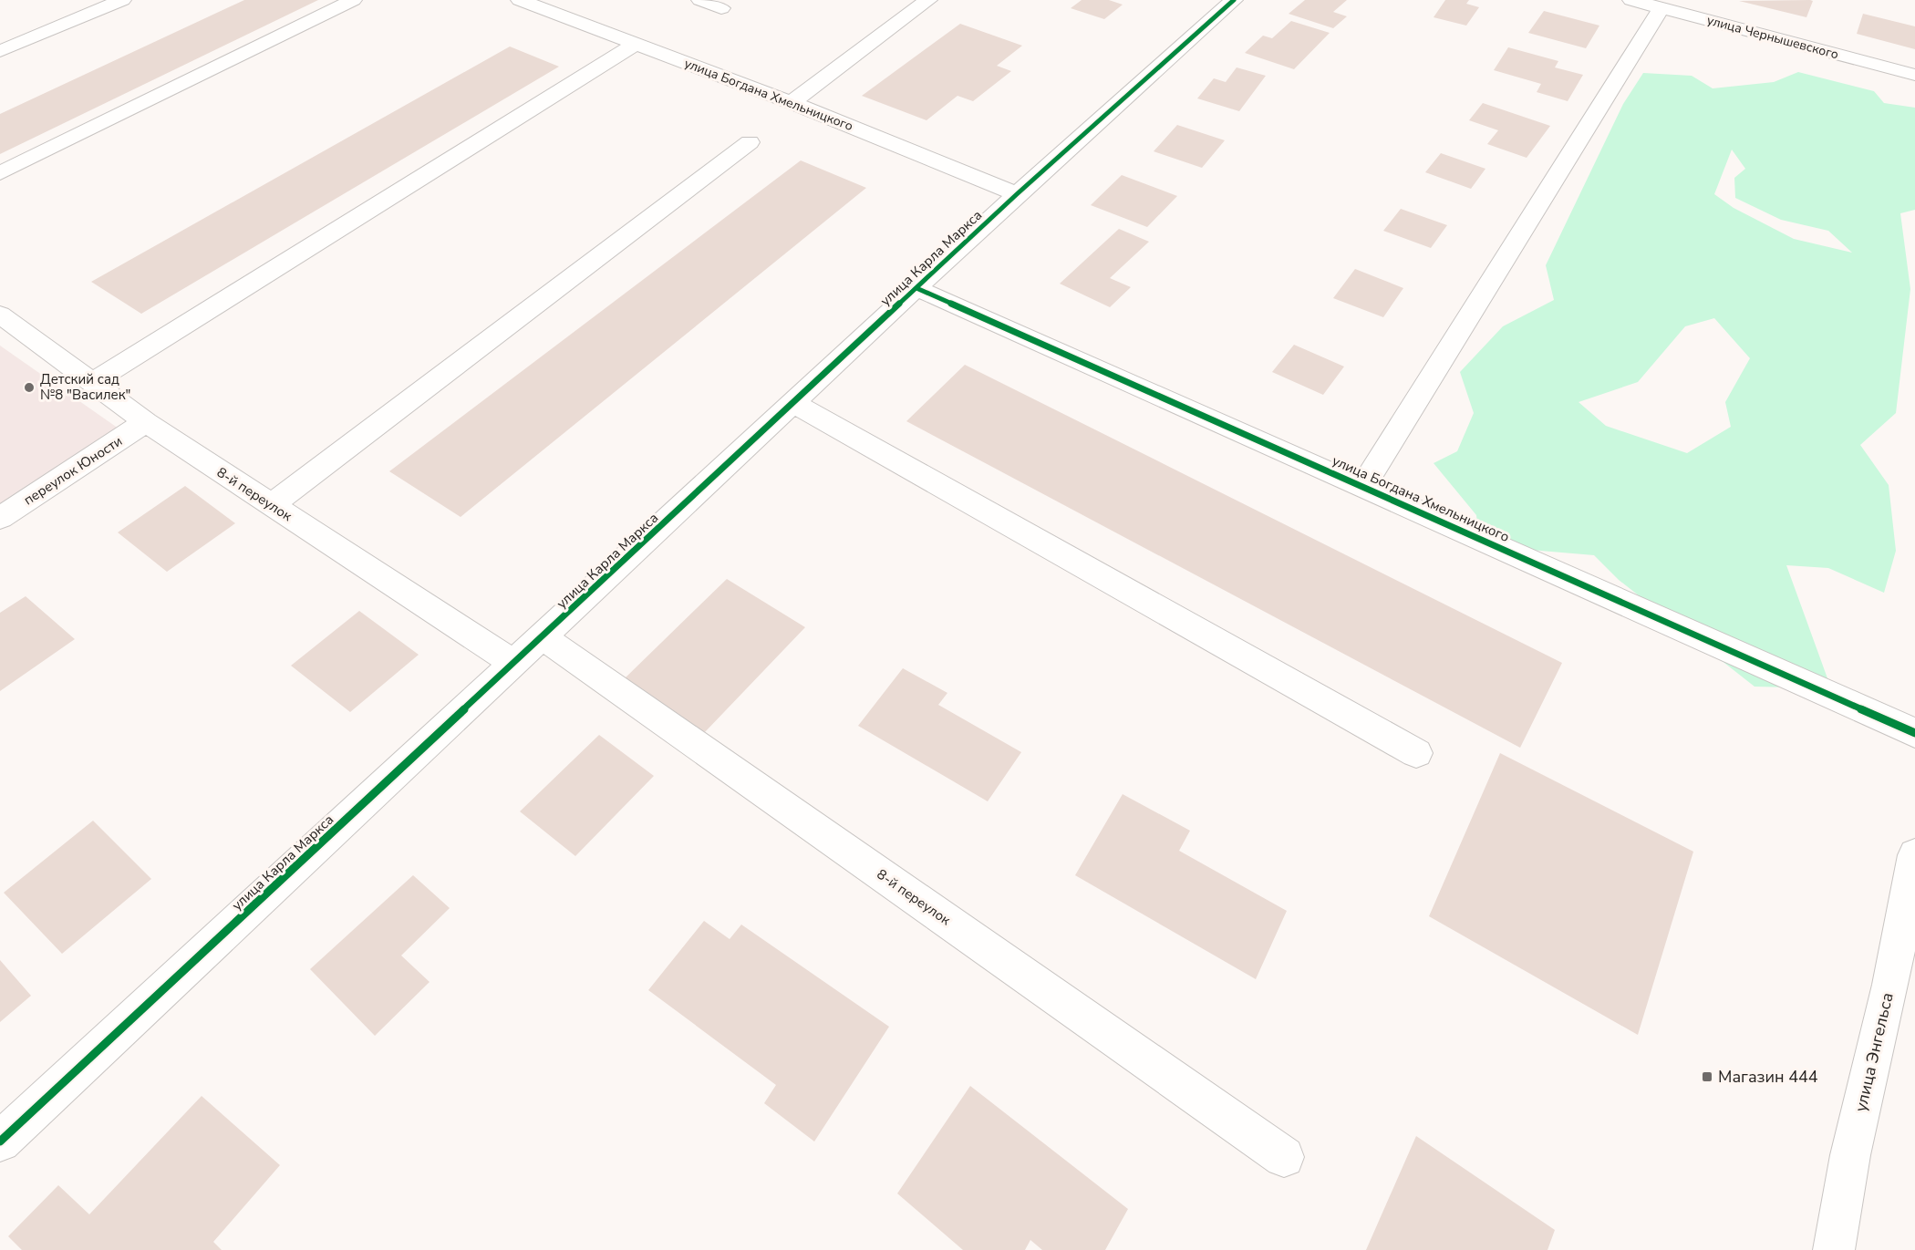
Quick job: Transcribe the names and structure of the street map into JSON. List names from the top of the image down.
{
  "streets": {
    "street": [
      "улица Чернышевского",
      "улица Богдана Хмельницкого",
      "улица Карла Маркса",
      "переулок Юности",
      "8-й переулок",
      "улица Энгельса"
    ]
  },
  "crossings": [
    ["улица Богдана Хмельницкого", "улица Карла Маркса"],
    ["улица Карла Маркса", "8-й переулок"],
    ["переулок Юности", "8-й переулок"]
  ],
  "places": {
    "other": ["Детский сад №8 \"Василек\""],
    "transit": ["Магазин 444"]
  }
}
